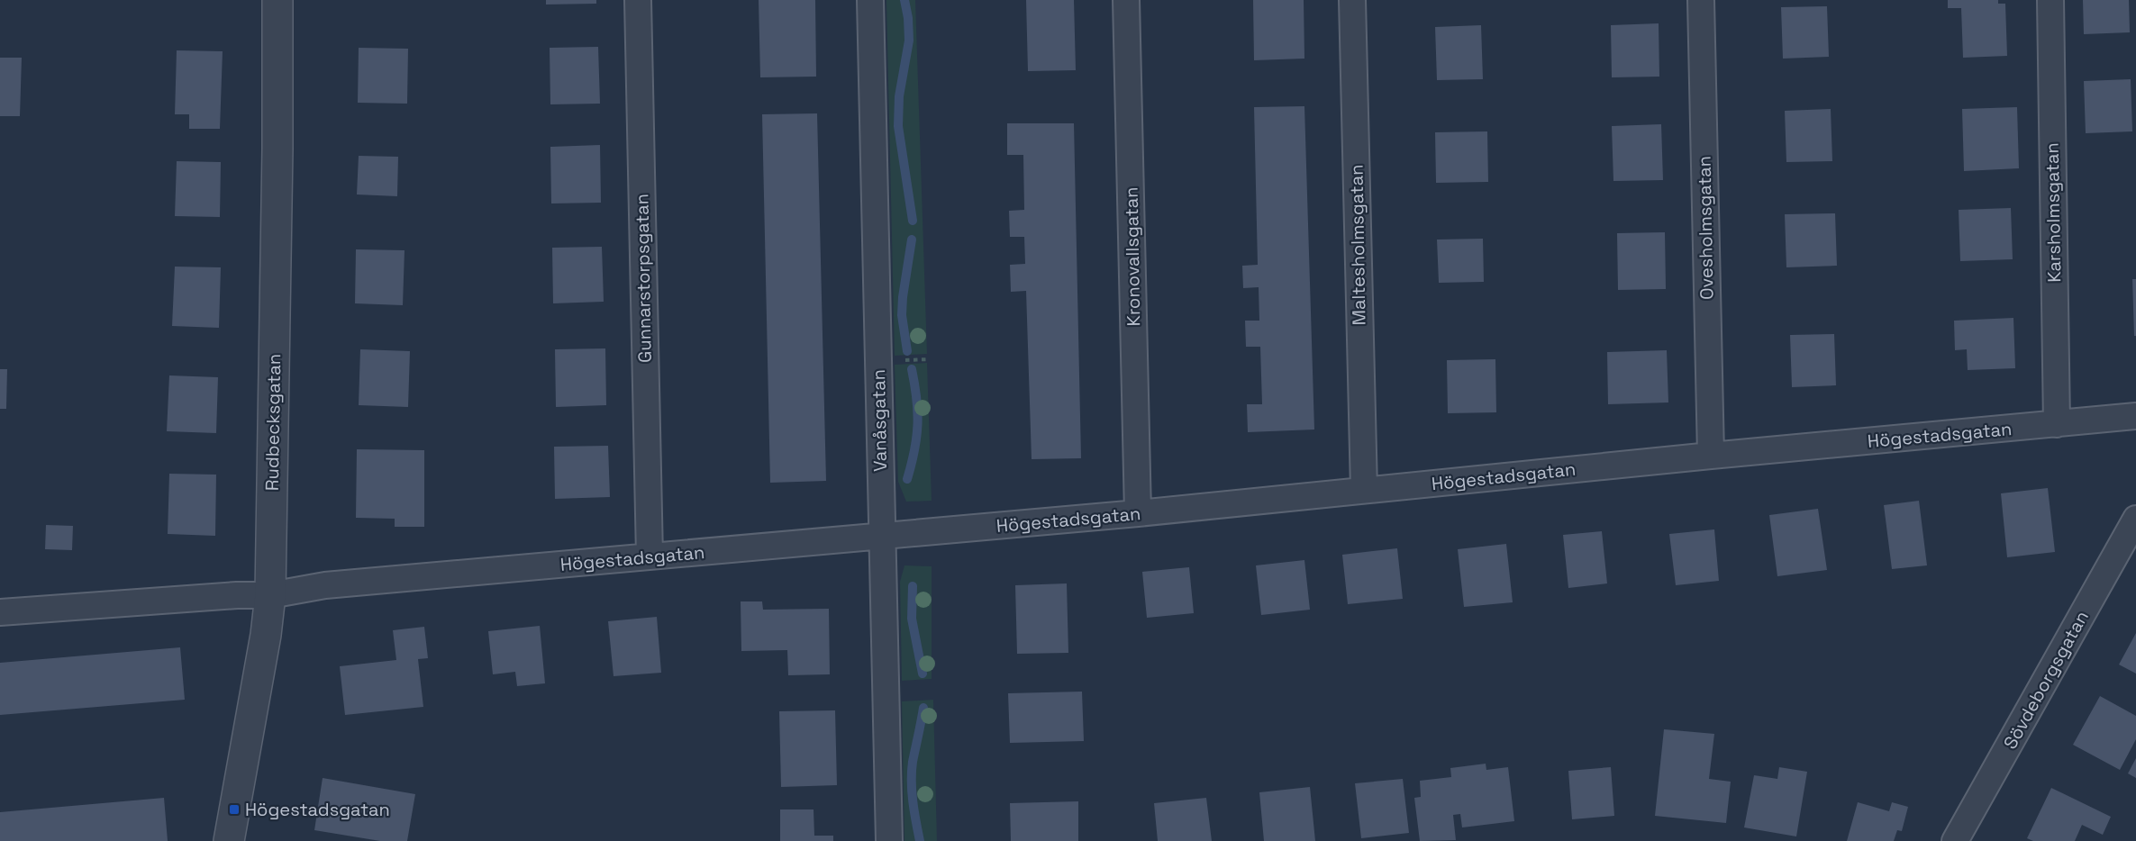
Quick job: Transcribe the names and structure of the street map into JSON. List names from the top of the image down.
{
  "streets": {
    "street": [
      "Karsholmsgatan",
      "Ovesholmsgatan",
      "Maltesholmsgatan",
      "Kronovallsgatan",
      "Gunnarstorpsgatan",
      "Vanåsgatan",
      "Rudbecksgatan",
      "Högestadsgatan",
      "Sövdeborgsgatan"
    ]
  },
  "crossings": [
    ["Karsholmsgatan", "Högestadsgatan"],
    ["Ovesholmsgatan", "Högestadsgatan"],
    ["Maltesholmsgatan", "Högestadsgatan"],
    ["Kronovallsgatan", "Högestadsgatan"],
    ["Gunnarstorpsgatan", "Högestadsgatan"],
    ["Vanåsgatan", "Högestadsgatan"],
    ["Rudbecksgatan", "Högestadsgatan"]
  ],
  "places": {
    "transit": ["Högestadsgatan"]
  }
}
